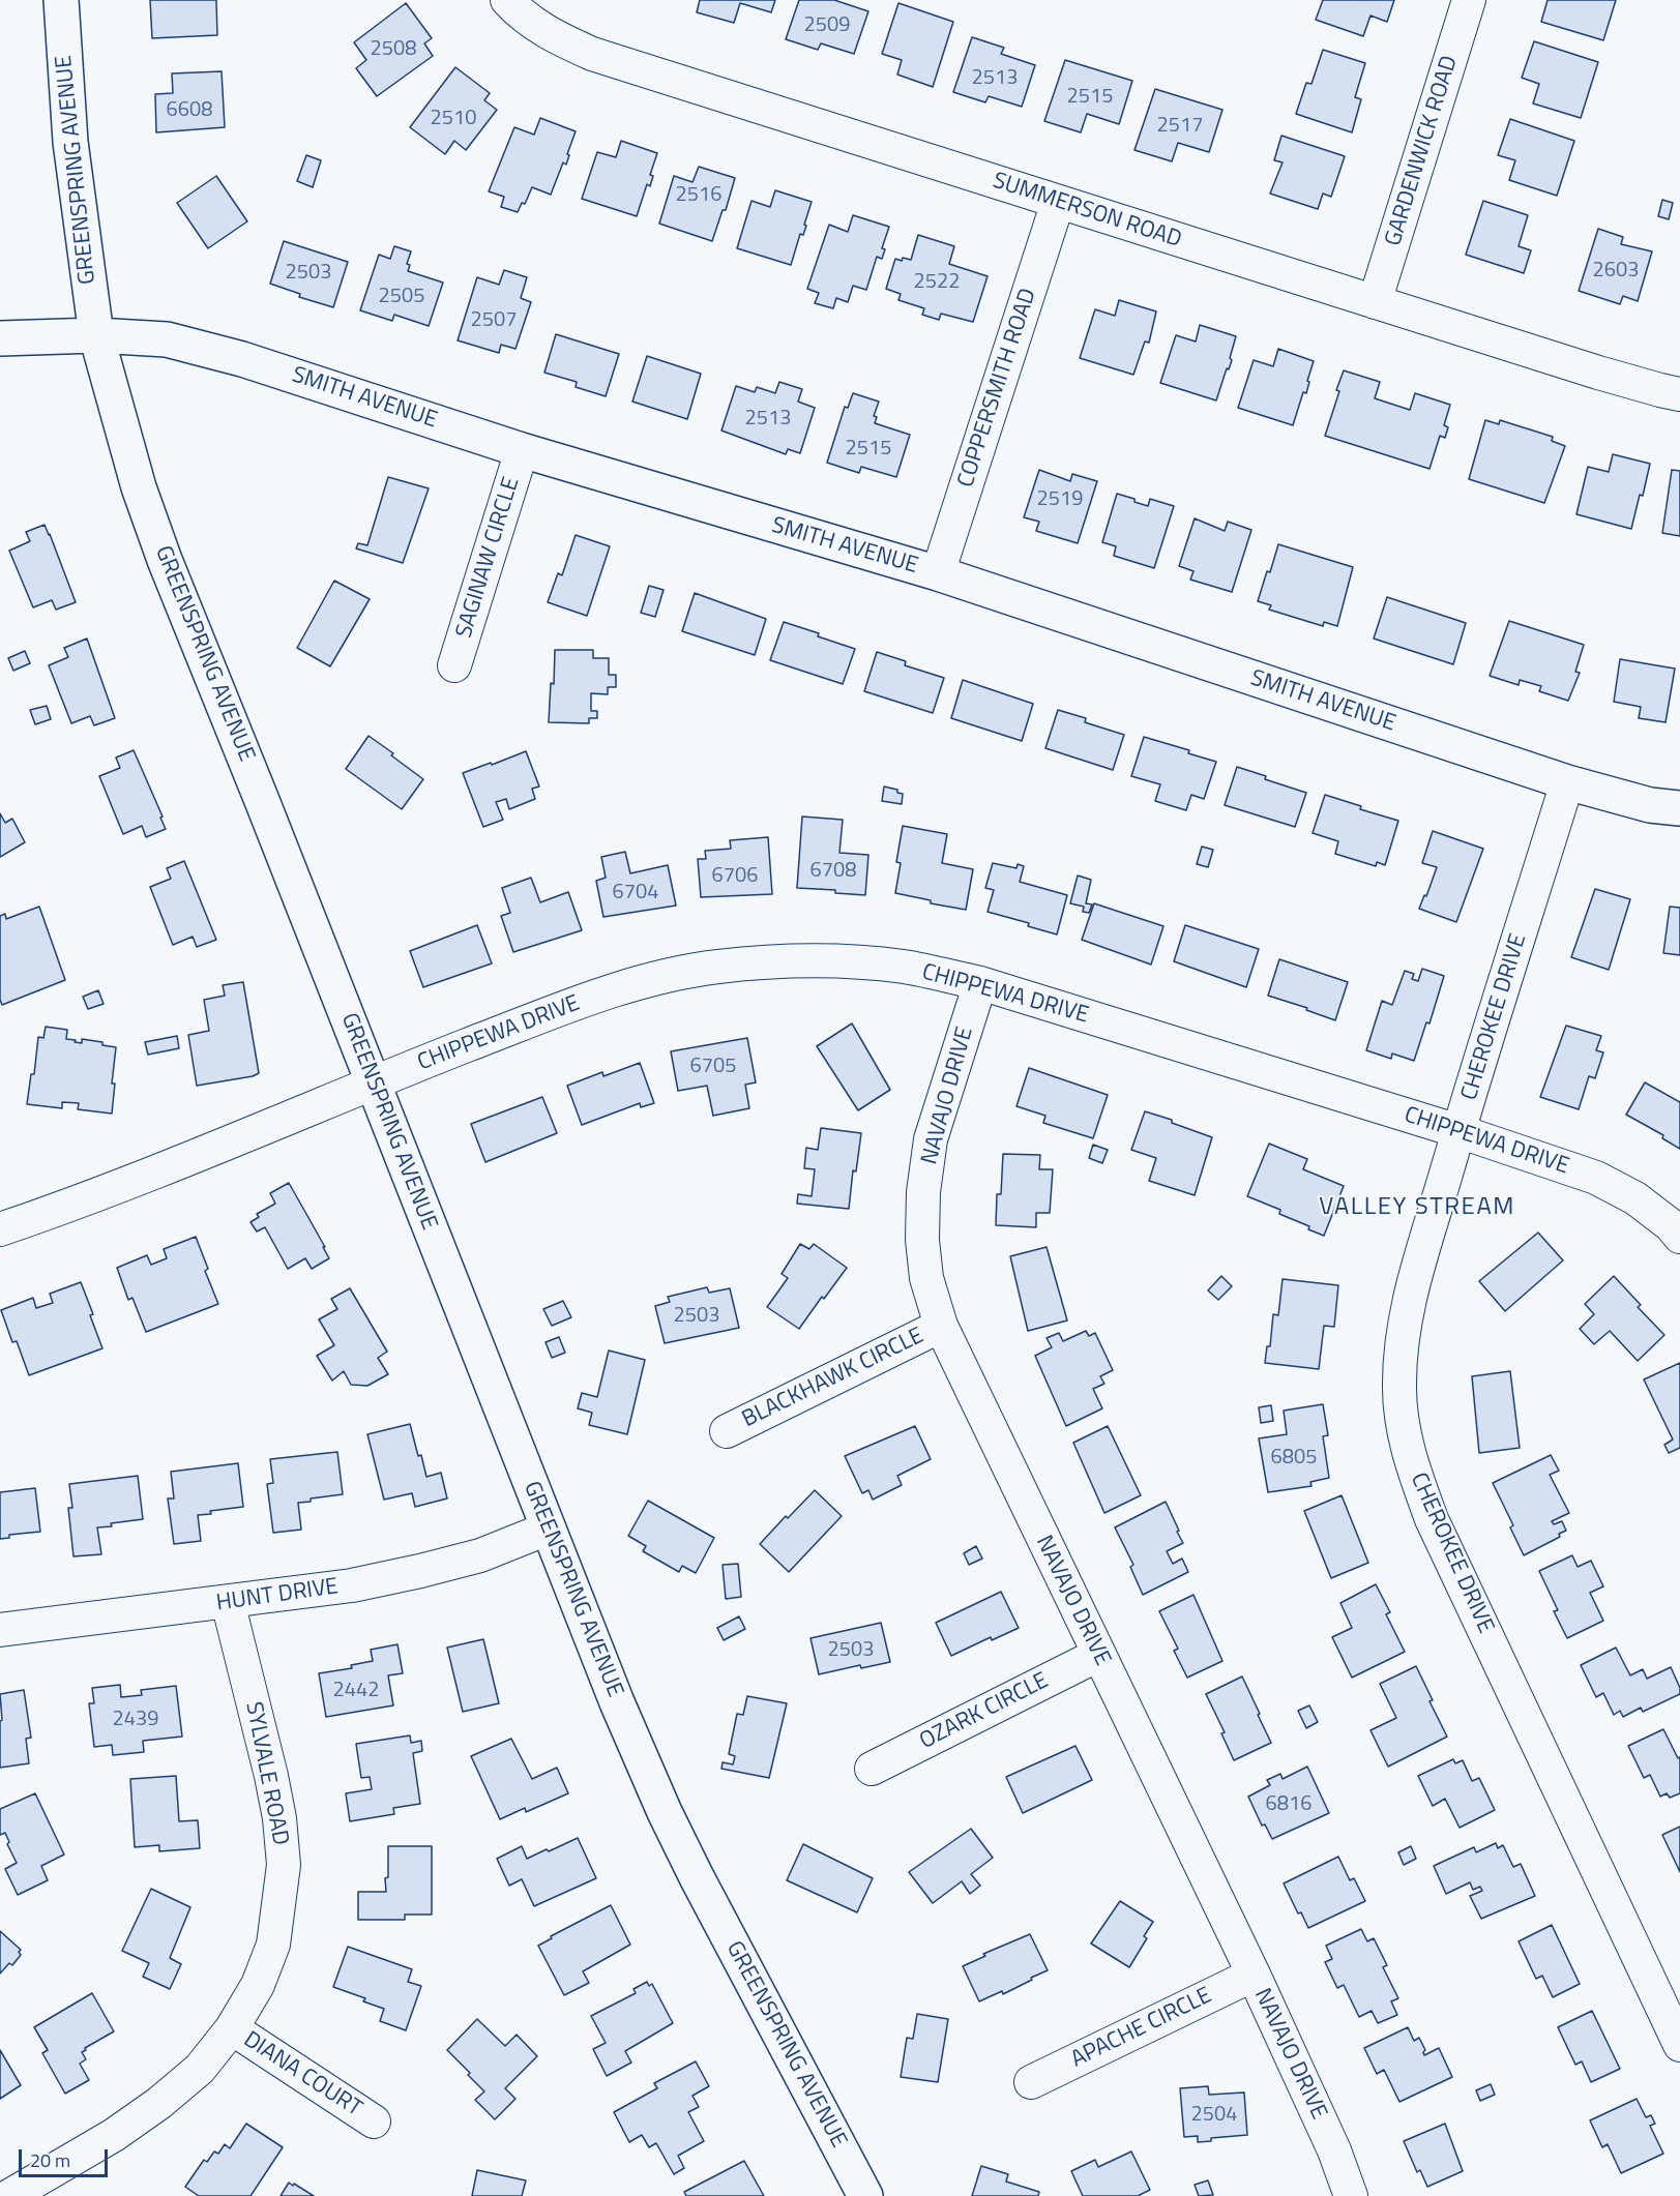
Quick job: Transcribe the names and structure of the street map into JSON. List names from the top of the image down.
{
  "streets": {
    "main road": ["GREENSPRING AVENUE", "SMITH AVENUE"],
    "street": [
      "GARDENWICK ROAD",
      "SUMMERSON ROAD",
      "COPPERSMITH ROAD",
      "SAGINAW CIRCLE",
      "CHIPPEWA DRIVE",
      "CHEROKEE DRIVE",
      "NAVAJO DRIVE",
      "BLACKHAWK CIRCLE",
      "HUNT DRIVE",
      "OZARK CIRCLE",
      "SYLVALE ROAD",
      "APACHE CIRCLE",
      "DIANA COURT"
    ]
  },
  "crossings": [
    ["GARDENWICK ROAD", "SUMMERSON ROAD"],
    ["GREENSPRING AVENUE", "SMITH AVENUE"],
    ["GREENSPRING AVENUE", "CHIPPEWA DRIVE"],
    ["GREENSPRING AVENUE", "HUNT DRIVE"],
    ["SUMMERSON ROAD", "COPPERSMITH ROAD"],
    ["COPPERSMITH ROAD", "SMITH AVENUE"],
    ["SMITH AVENUE", "SAGINAW CIRCLE"],
    ["SMITH AVENUE", "CHEROKEE DRIVE"],
    ["CHIPPEWA DRIVE", "CHEROKEE DRIVE"],
    ["CHIPPEWA DRIVE", "NAVAJO DRIVE"],
    ["NAVAJO DRIVE", "BLACKHAWK CIRCLE"],
    ["NAVAJO DRIVE", "OZARK CIRCLE"],
    ["NAVAJO DRIVE", "APACHE CIRCLE"],
    ["HUNT DRIVE", "SYLVALE ROAD"],
    ["SYLVALE ROAD", "DIANA COURT"]
  ],
  "districts": ["VALLEY STREAM"],
  "house_numbers": [
    "2509",
    "2508",
    "2513",
    "2515",
    "6608",
    "2510",
    "2517",
    "2516",
    "2603",
    "2503",
    "2522",
    "2505",
    "2507",
    "2513",
    "2515",
    "2519",
    "6708",
    "6706",
    "6704",
    "6705",
    "2503",
    "6805",
    "2503",
    "2442",
    "2439",
    "6816",
    "2504"
  ],
  "scale_bar": "20 m"
}
